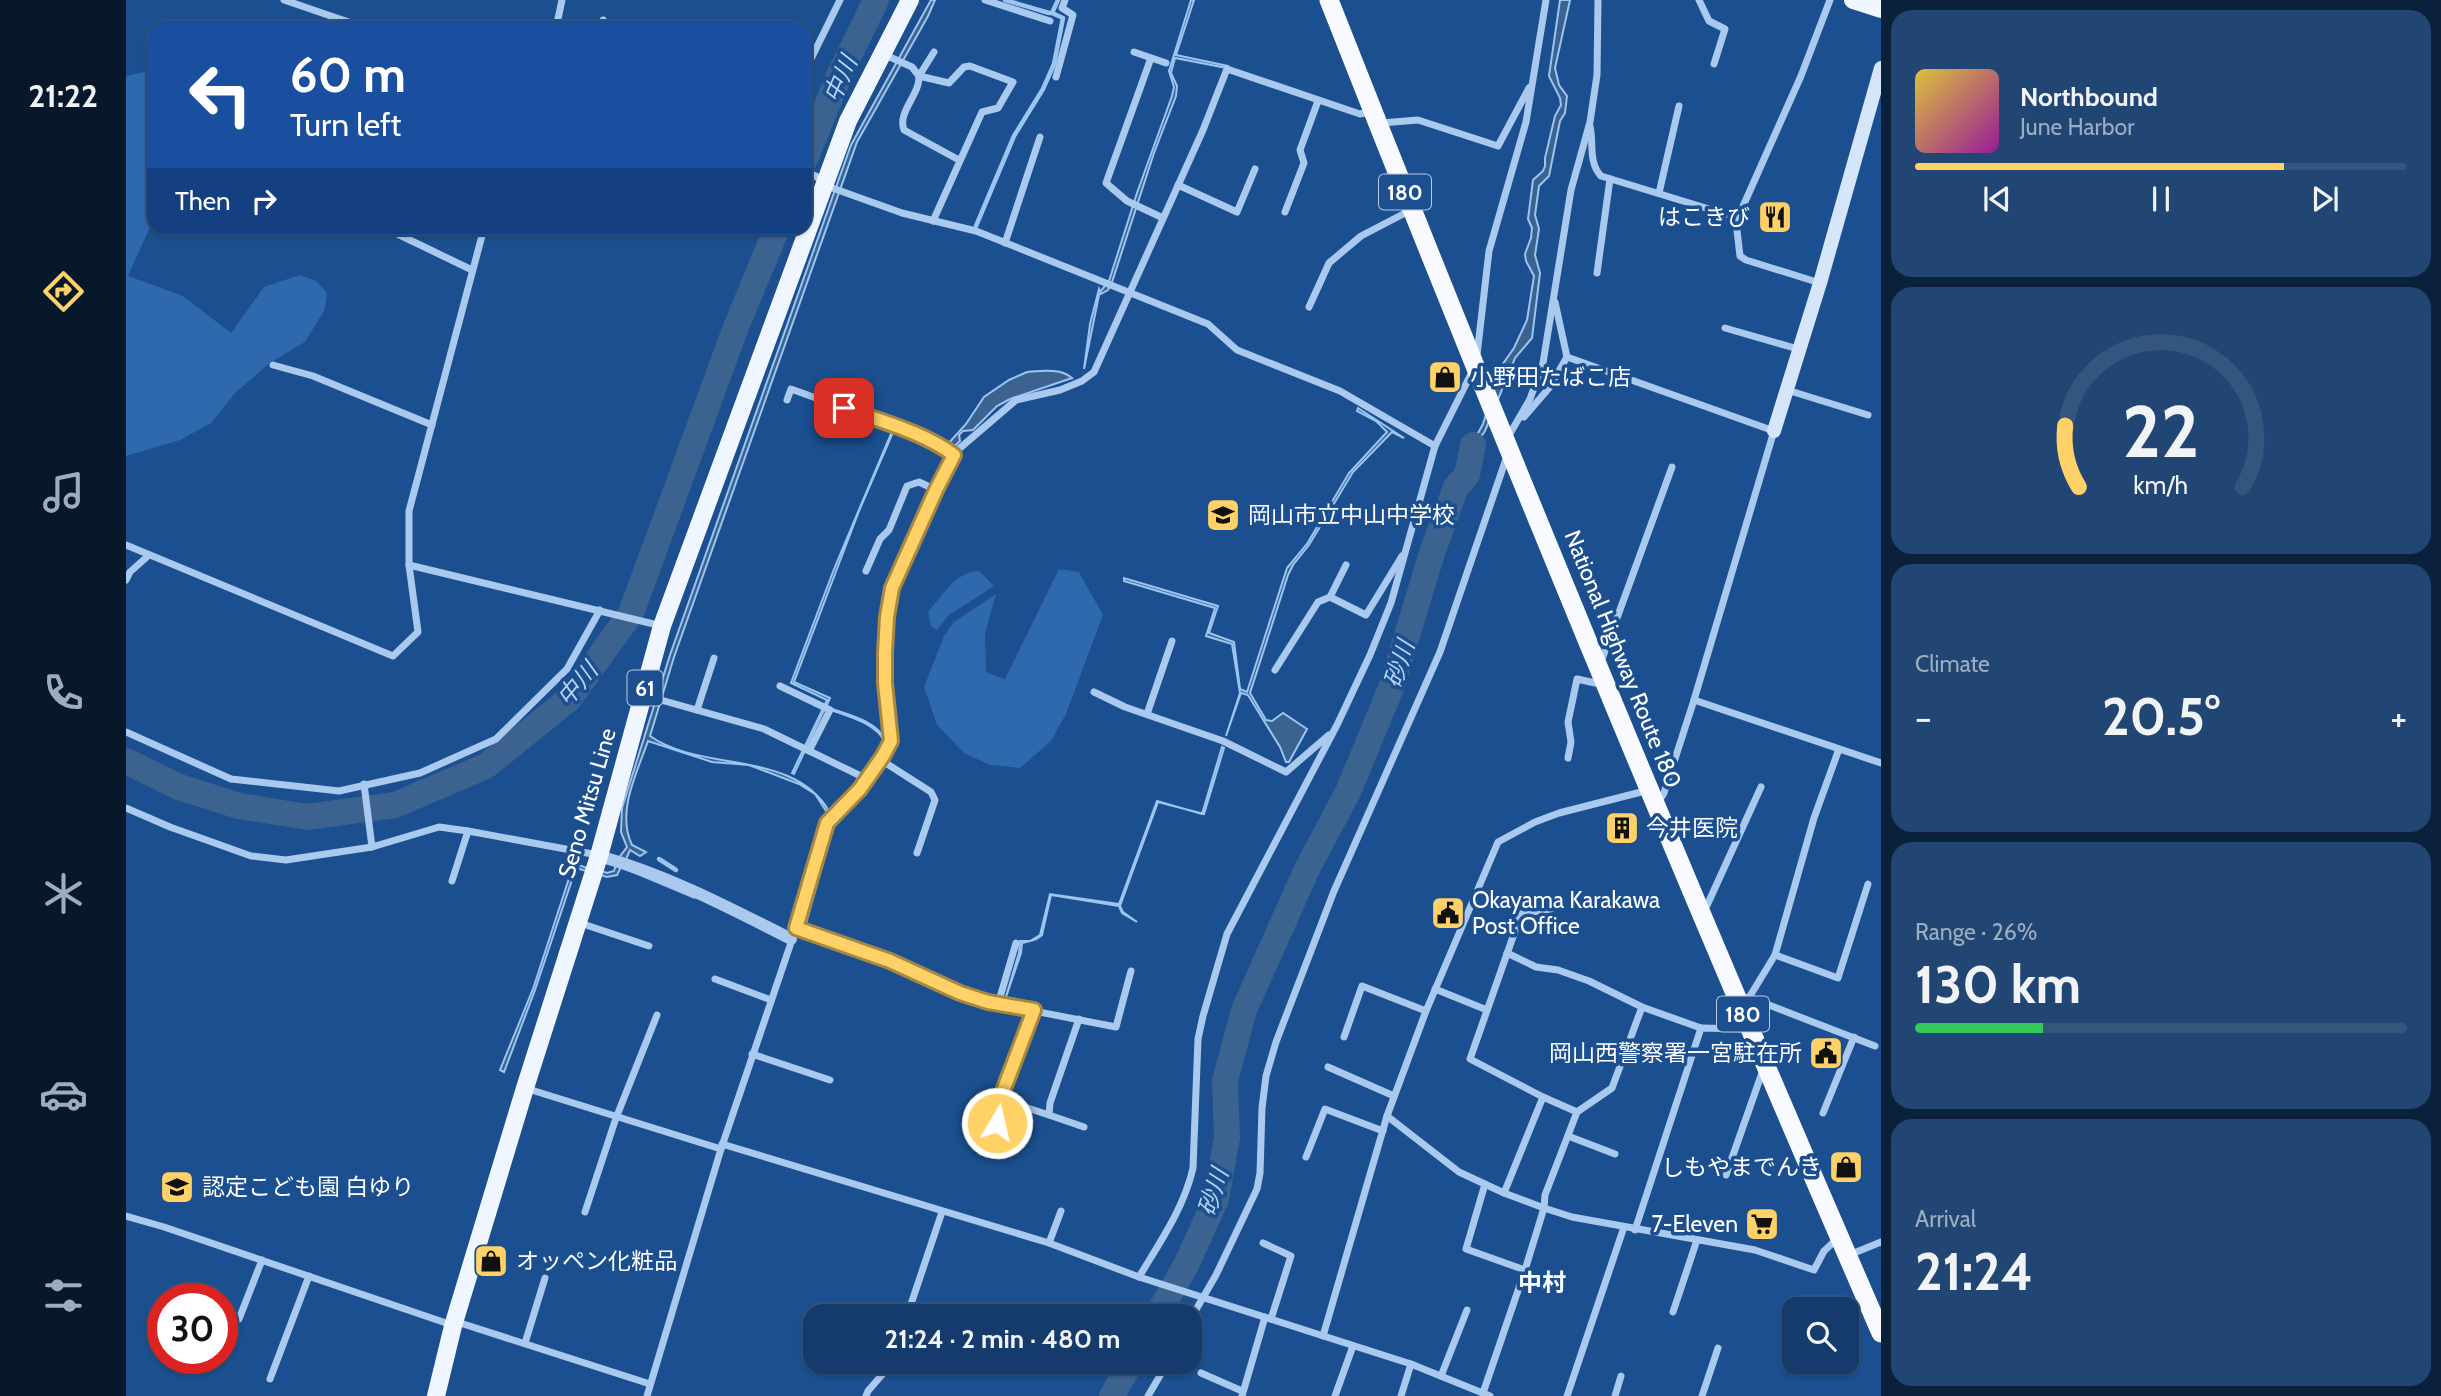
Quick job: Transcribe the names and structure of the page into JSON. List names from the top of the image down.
{
  "streets": {
    "highway": ["180", "National Highway Route 180"],
    "main road": ["61", "Seno Mitsu Line"]
  },
  "districts": ["中村"],
  "water": ["中川", "砂川"],
  "places": {
    "restaurant": ["はこきび"],
    "shop": ["小野田たばこ店", "しもやまでんき", "オッペン化粧品"],
    "school or university": ["岡山市立中山中学校", "認定こども園 白ゆり"],
    "building": ["今井医院"],
    "public building": ["Okayama Karakawa Post Office", "岡山西警察署一宮駐在所"],
    "supermarket": ["7-Eleven"]
  },
  "page": {
    "tabs": "21:22",
    "turn": ["60 m", "Turn left"],
    "song": ["Northbound", "June Harbor"],
    "then": "Then",
    "tile": [
      "Climate",
      ["Range · 26%", "130 km"],
      ["Arrival", "21:24"]
    ],
    "heat": ["−", "20.5°", "+"],
    "limit": "30",
    "trip": "21:24 · 2 min · 480 m",
    "gauge": ["22", "km/h"]
  }
}
